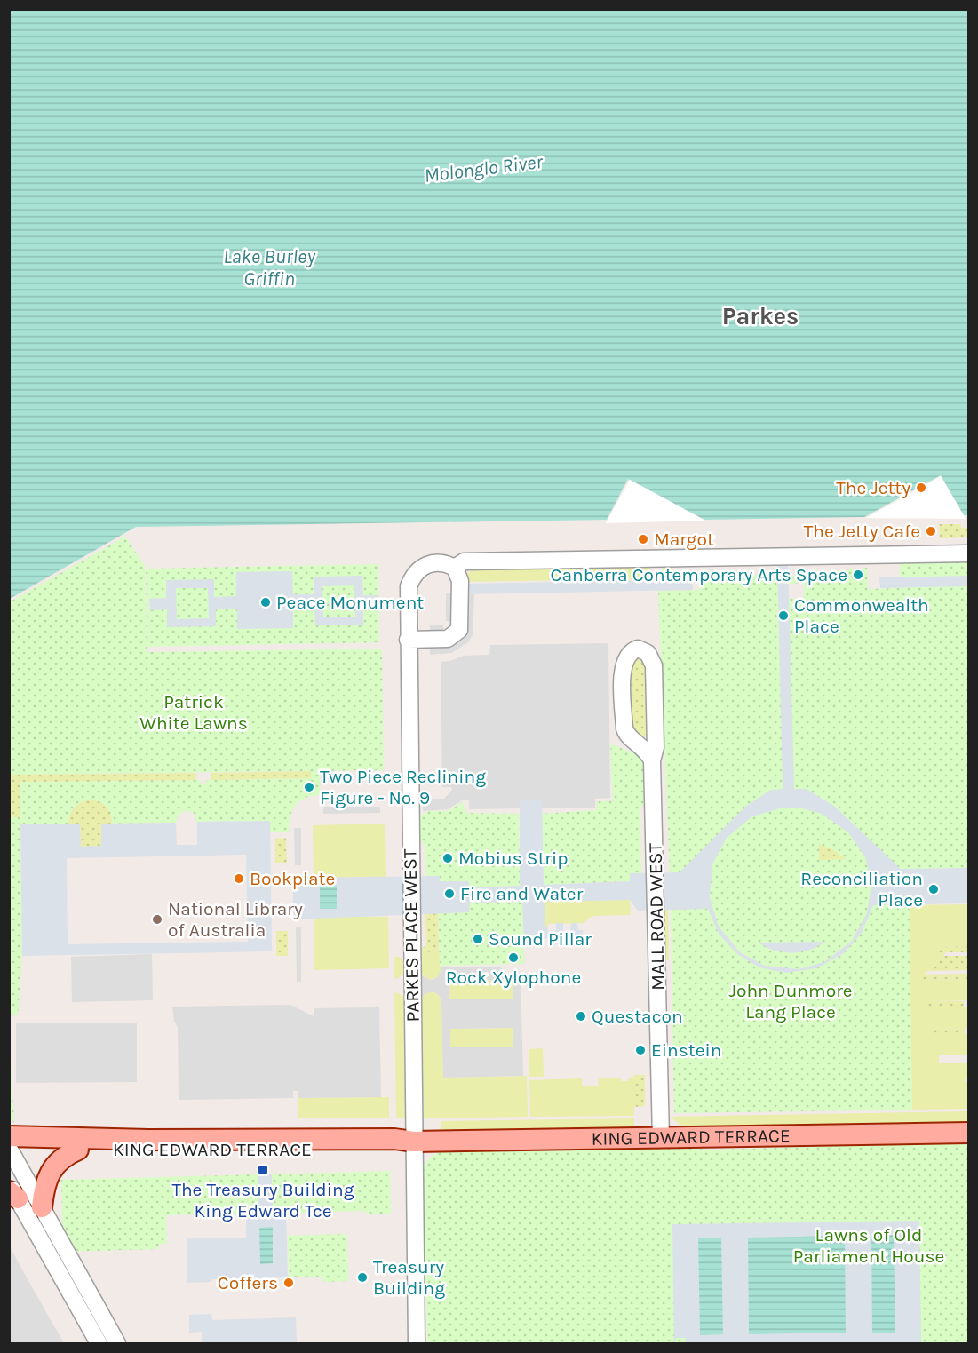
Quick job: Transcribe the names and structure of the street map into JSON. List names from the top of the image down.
{
  "streets": {
    "main road": ["KING EDWARD TERRACE"],
    "street": ["MALL ROAD WEST", "PARKES PLACE WEST"]
  },
  "crossings": [
    ["MALL ROAD WEST", "KING EDWARD TERRACE"],
    ["PARKES PLACE WEST", "KING EDWARD TERRACE"]
  ],
  "districts": ["Parkes"],
  "water": ["Molonglo River", "Lake Burley Griffin"],
  "parks": ["Patrick White Lawns", "John Dunmore Lang Place", "Lawns of Old Parliament House"],
  "places": {
    "other": [
      "The Jetty",
      "The Jetty Cafe",
      "Margot",
      "Canberra Contemporary Arts Space",
      "Peace Monument",
      "Commonwealth Place",
      "Two Piece Reclining Figure - No. 9",
      "Mobius Strip",
      "Bookplate",
      "Reconciliation Place",
      "Fire and Water",
      "National Library of Australia",
      "Sound Pillar",
      "Rock Xylophone",
      "Questacon",
      "Einstein",
      "Treasury Building",
      "Coffers"
    ],
    "transit": ["The Treasury Building King Edward Tce"]
  }
}
